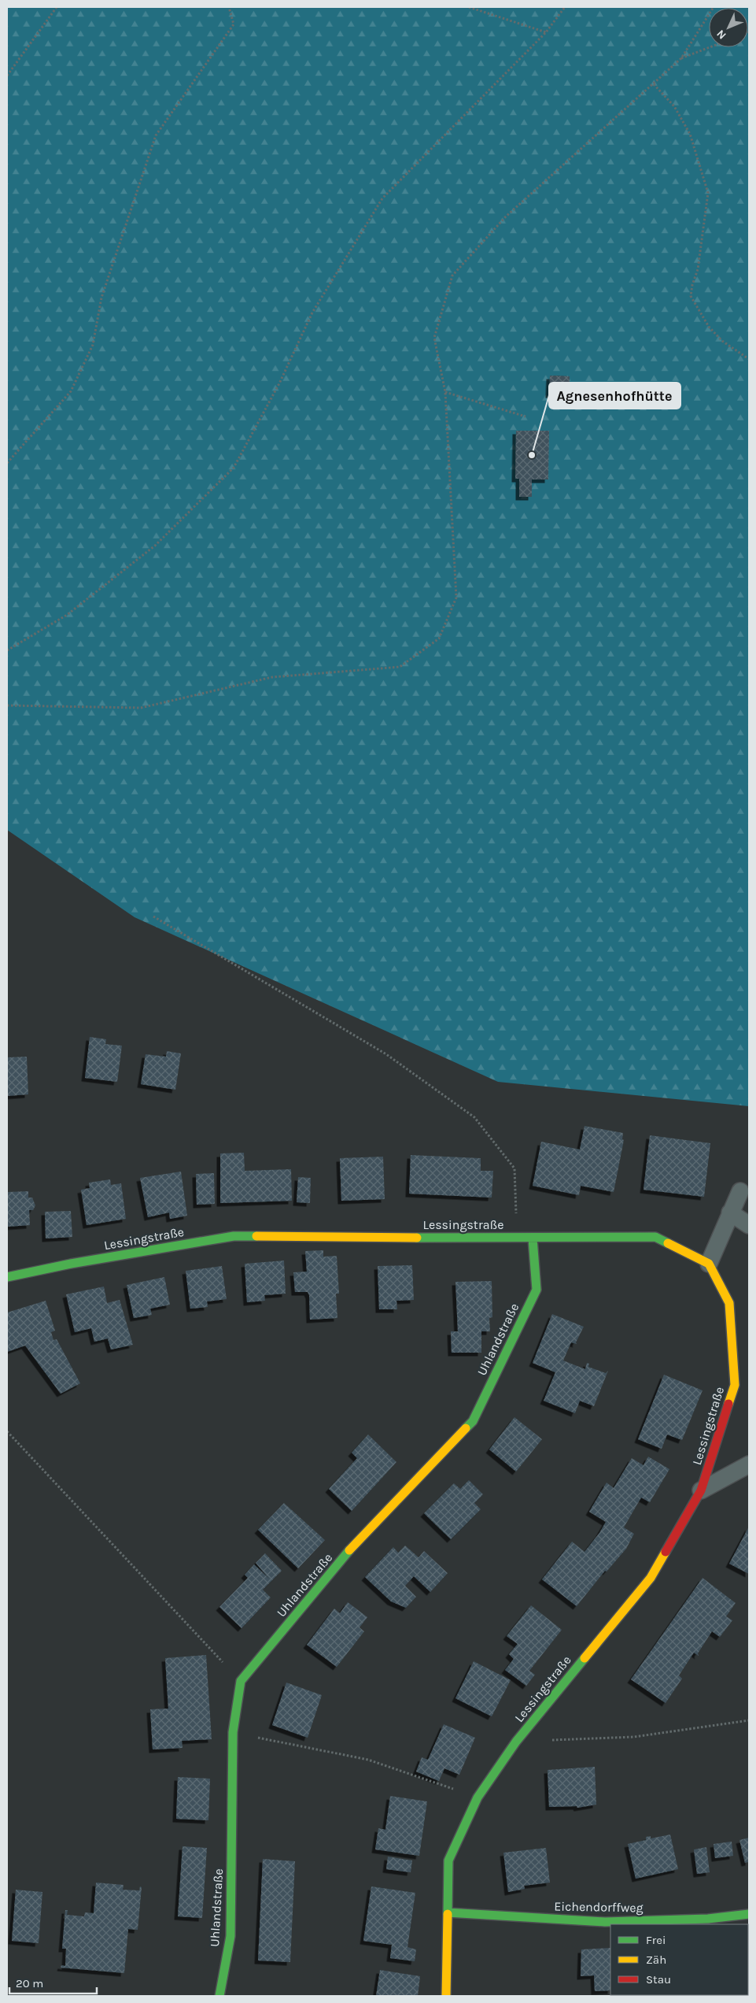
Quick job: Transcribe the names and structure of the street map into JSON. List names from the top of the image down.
{
  "streets": {
    "street": ["Lessingstraße", "Uhlandstraße", "Eichendorffweg"]
  },
  "crossings": [
    ["Lessingstraße", "Uhlandstraße"],
    ["Lessingstraße", "Eichendorffweg"]
  ],
  "places": ["Agnesenhofhütte"],
  "legend": ["Frei", "Zäh", "Stau"],
  "scale_bar": "20 m",
  "north": "bottom left"
}
